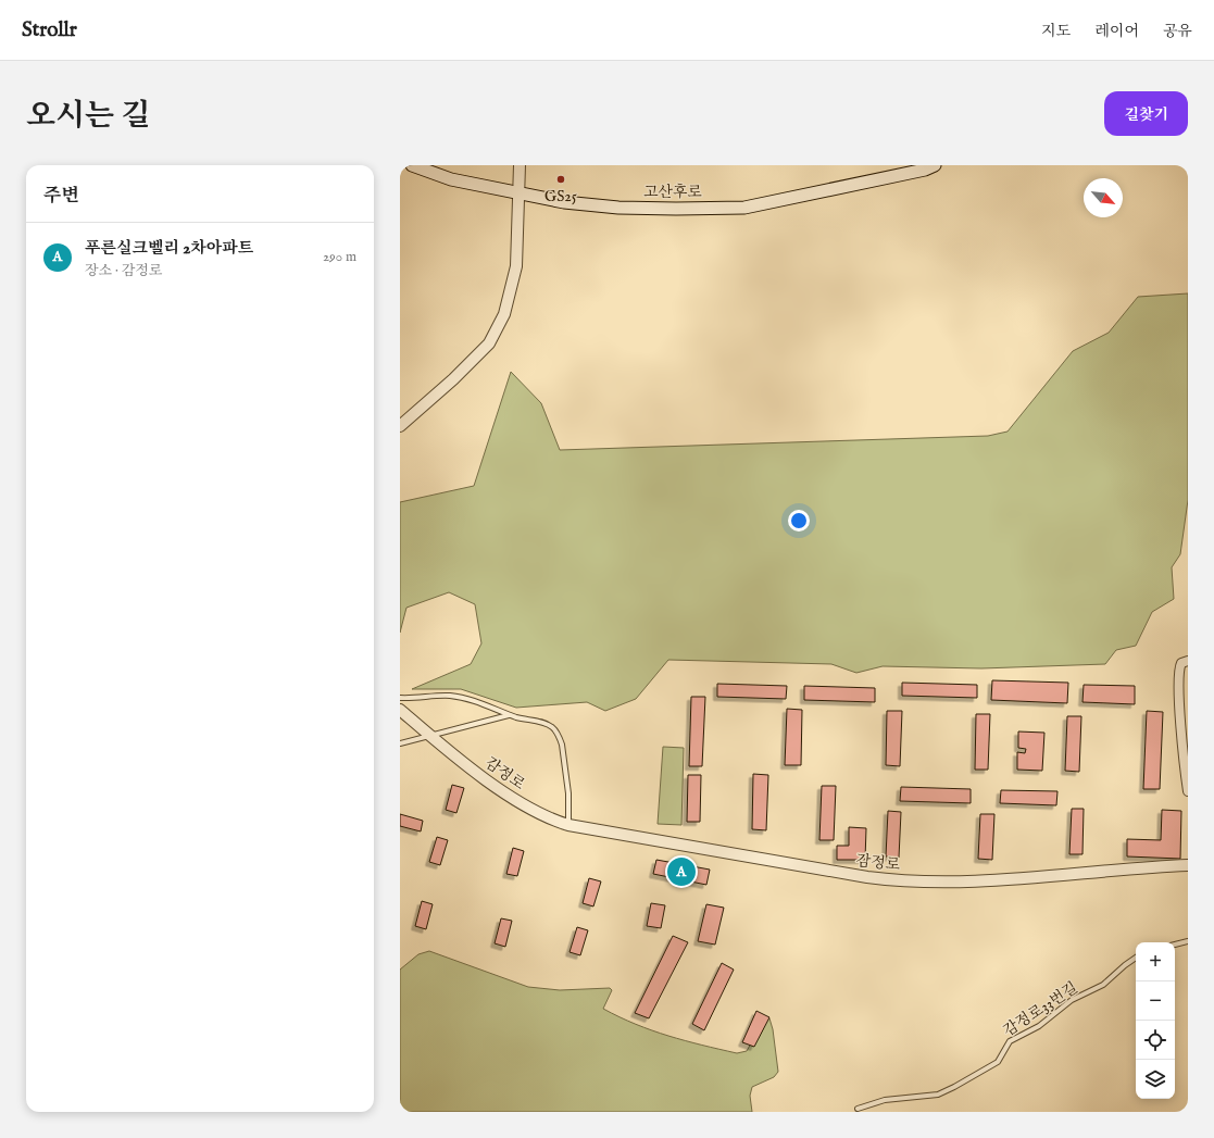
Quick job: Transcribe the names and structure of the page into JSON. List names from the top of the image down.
{
  "streets": {
    "main road": ["고산후로"],
    "street": ["감정로"],
    "lane": ["감정로33번길"]
  },
  "places": ["GS25"],
  "north": "bottom right",
  "page": {
    "header": "Strollr",
    "nav": ["지도", "레이어", "공유"],
    "title": "오시는 길",
    "buttons": "길찾기",
    "heading": "주변",
    "list": [
      {
        "mark": "A",
        "name": "푸른실크벨리 2차아파트",
        "note": "장소 · 감정로",
        "value": "290 m"
      }
    ],
    "pins": "A",
    "map_buttons": ["+", "−"]
  }
}
